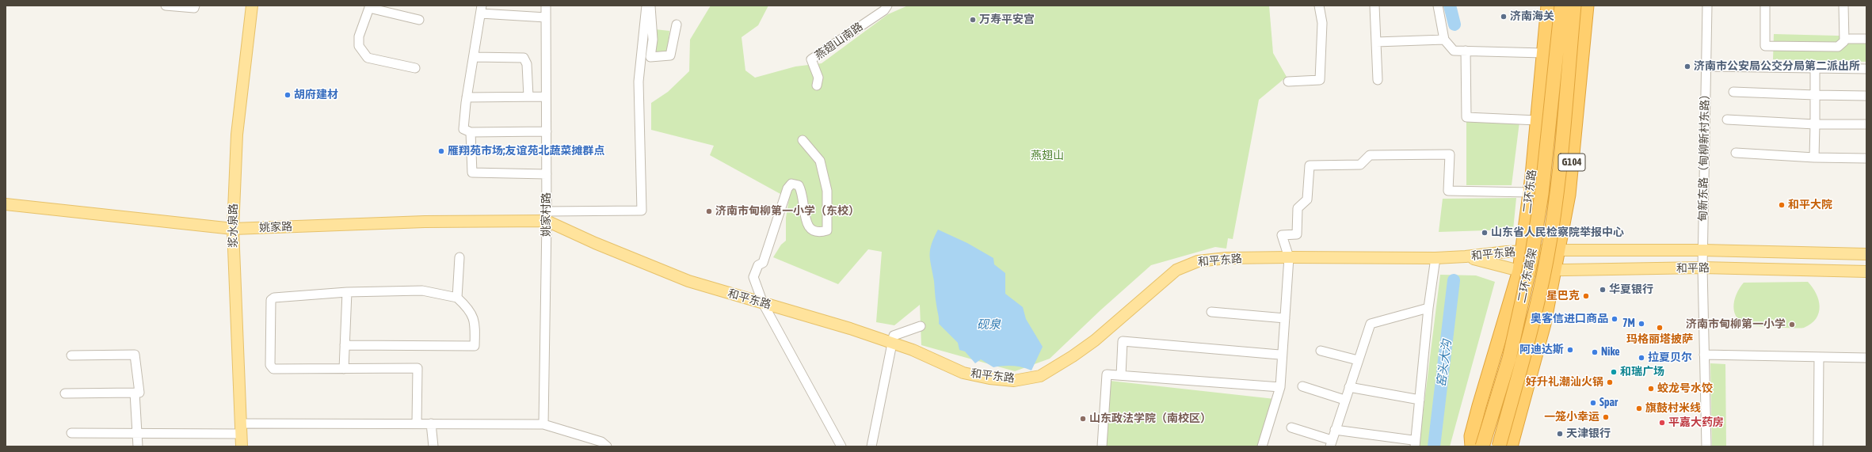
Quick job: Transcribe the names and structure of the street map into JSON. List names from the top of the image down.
{
  "streets": {
    "highway": ["G104", "二环东路", "二环东高架"],
    "main road": [
      "浆水泉路",
      "姚家路",
      "和平东路",
      "和平路"
    ],
    "street": ["燕翅山南路", "甸新东路（甸柳新村东路）", "姚家村路"]
  },
  "crossings": [
    ["甸新东路（甸柳新村东路）", "和平路"],
    ["G104", "和平路"],
    ["二环东路", "和平东路"],
    ["二环东路", "和平路"],
    ["姚家村路", "姚家路"],
    ["姚家村路", "和平东路"],
    ["浆水泉路", "姚家路"],
    ["姚家路", "和平东路"],
    ["和平东路", "和平路"]
  ],
  "water": ["砚泉", "窑头大沟"],
  "parks": ["燕翅山"],
  "places": [
    "济南海关",
    "万寿平安宫",
    "济南市公安局公交分局第二派出所",
    "胡府建材",
    "雁翔苑市场;友谊苑北蔬菜摊群点",
    "和平大院",
    "济南市甸柳第一小学（东校）",
    "山东省人民检察院举报中心",
    "华夏银行",
    "星巴克",
    "奥客信进口商品",
    "7M",
    "济南市甸柳第一小学",
    "玛格丽塔披萨",
    "阿迪达斯",
    "Nike",
    "拉夏贝尔",
    "和瑞广场",
    "好升礼潮汕火锅",
    "蛟龙号水饺",
    "Spar",
    "旗鼓村米线",
    "一笼小幸运",
    "山东政法学院（南校区）",
    "平嘉大药房",
    "天津银行"
  ]
}
